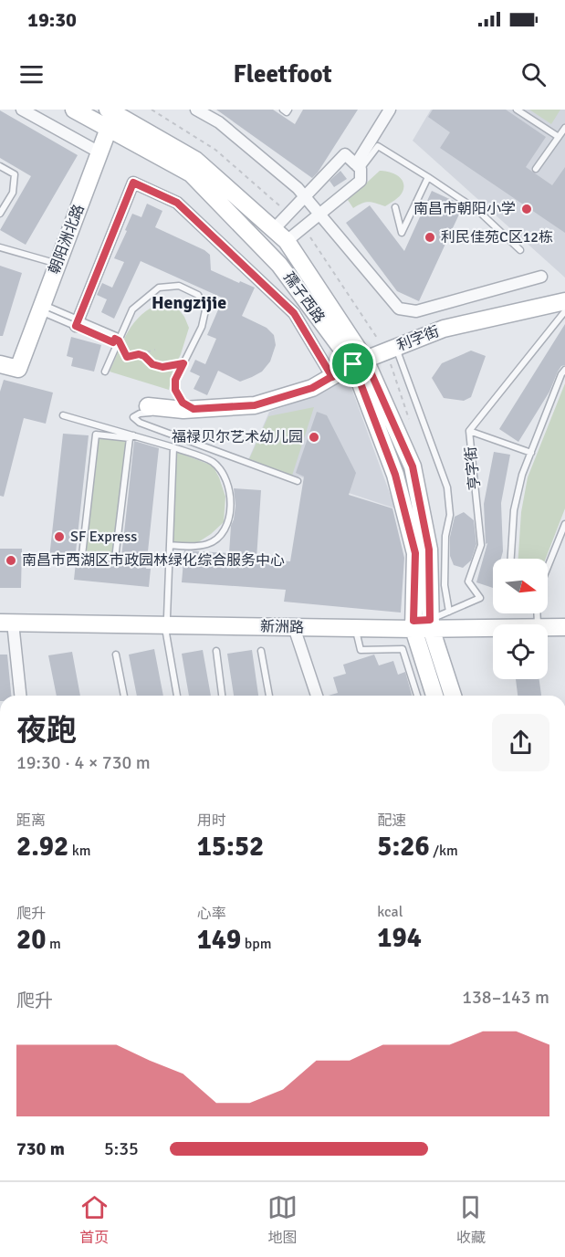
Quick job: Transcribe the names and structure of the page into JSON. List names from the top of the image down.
{
  "streets": {
    "main road": [
      "朝阳洲北路",
      "孺子西路",
      "利字街",
      "新洲路"
    ],
    "lane": ["亨字街"]
  },
  "crossings": [
    ["朝阳洲北路", "孺子西路"],
    ["孺子西路", "利字街"],
    ["孺子西路", "亨字街"],
    ["孺子西路", "新洲路"],
    ["亨字街", "新洲路"]
  ],
  "districts": ["Hengzijie"],
  "places": [
    "南昌市朝阳小学",
    "利民佳苑C区12栋",
    "福禄贝尔艺术幼儿园",
    "SF Express",
    "南昌市西湖区市政园林绿化综合服务中心"
  ],
  "north": "right",
  "page": {
    "status": "19:30",
    "header": "Fleetfoot",
    "heading": ["夜跑", "19:30 · 4 × 730 m"],
    "stats": [
      ["距离", "2.92 km"],
      ["用时", "15:52"],
      ["配速", "5:26 /km"],
      ["爬升", "20 m"],
      ["心率", "149 bpm"],
      ["kcal", "194"]
    ],
    "chart": ["爬升", "138–143 m"],
    "list": [
      {
        "name": "730 m",
        "note": "5:35"
      }
    ],
    "tabs": ["首页", "地图", "收藏"]
  }
}
